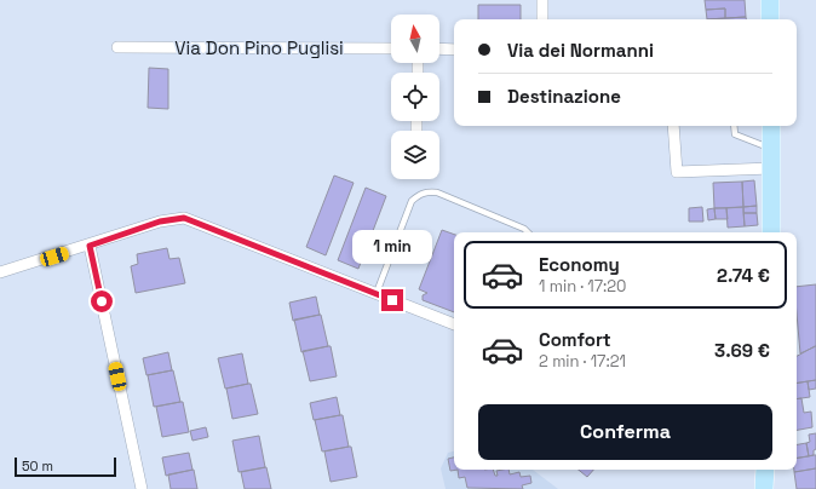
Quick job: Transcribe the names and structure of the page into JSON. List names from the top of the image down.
{
  "streets": {
    "street": ["Via Don Pino Puglisi"]
  },
  "scale_bar": "50 m",
  "north": "top",
  "page": {
    "banner": ["Via dei Normanni", "Destinazione"],
    "bubble": "1 min",
    "list": [
      {
        "name": "Economy",
        "note": "1 min · 17:20",
        "value": "2.74 €"
      },
      {
        "name": "Comfort",
        "note": "2 min · 17:21",
        "value": "3.69 €"
      }
    ],
    "buttons": "Conferma",
    "scale": "50 m"
  }
}
